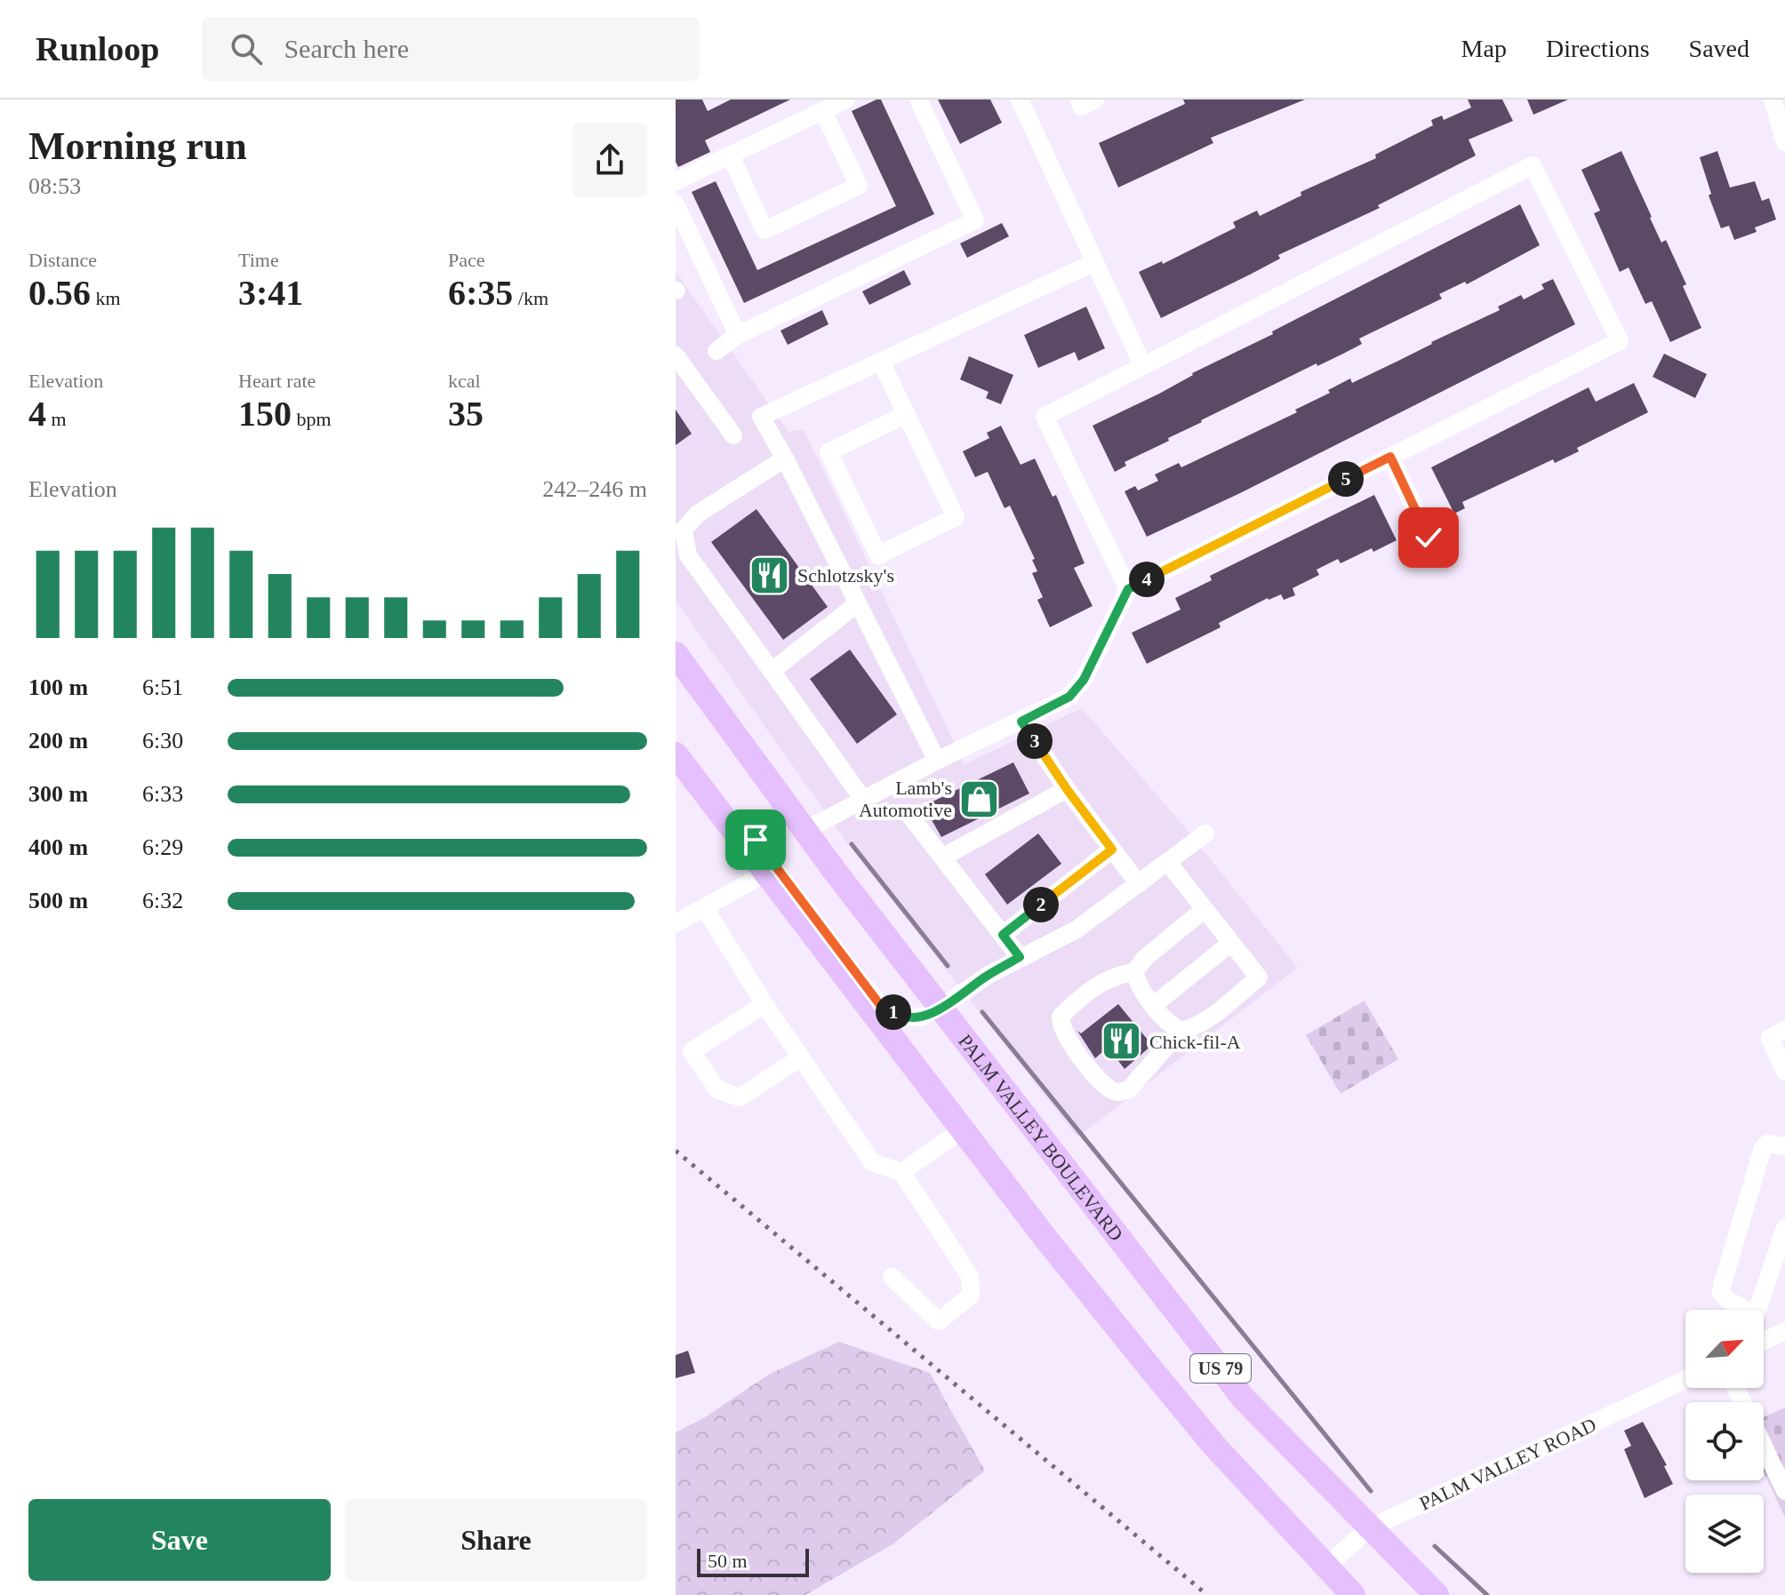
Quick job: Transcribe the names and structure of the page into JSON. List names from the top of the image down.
{
  "streets": {
    "highway": ["PALM VALLEY BOULEVARD", "US 79"],
    "street": ["PALM VALLEY ROAD"]
  },
  "crossings": [
    ["PALM VALLEY BOULEVARD", "PALM VALLEY ROAD"],
    ["US 79", "PALM VALLEY ROAD"]
  ],
  "places": {
    "restaurant": ["Schlotzsky's", "Chick-fil-A"],
    "shop": ["Lamb's Automotive"]
  },
  "scale_bar": "50 m",
  "north": "top right",
  "page": {
    "header": "Runloop",
    "search": "Search here",
    "nav": ["Map", "Directions", "Saved"],
    "heading": ["Morning run", "08:53"],
    "stats": [
      ["Distance", "0.56 km"],
      ["Time", "3:41"],
      ["Pace", "6:35 /km"],
      ["Elevation", "4 m"],
      ["Heart rate", "150 bpm"],
      ["kcal", "35"]
    ],
    "pins": [
      "5",
      "4",
      "3",
      "2",
      "1"
    ],
    "chart": ["Elevation", "242–246 m"],
    "list": [
      {
        "name": "100 m",
        "note": "6:51"
      },
      {
        "name": "200 m",
        "note": "6:30"
      },
      {
        "name": "300 m",
        "note": "6:33"
      },
      {
        "name": "400 m",
        "note": "6:29"
      },
      {
        "name": "500 m",
        "note": "6:32"
      }
    ],
    "buttons": ["Save", "Share"],
    "scale": "50 m"
  }
}
